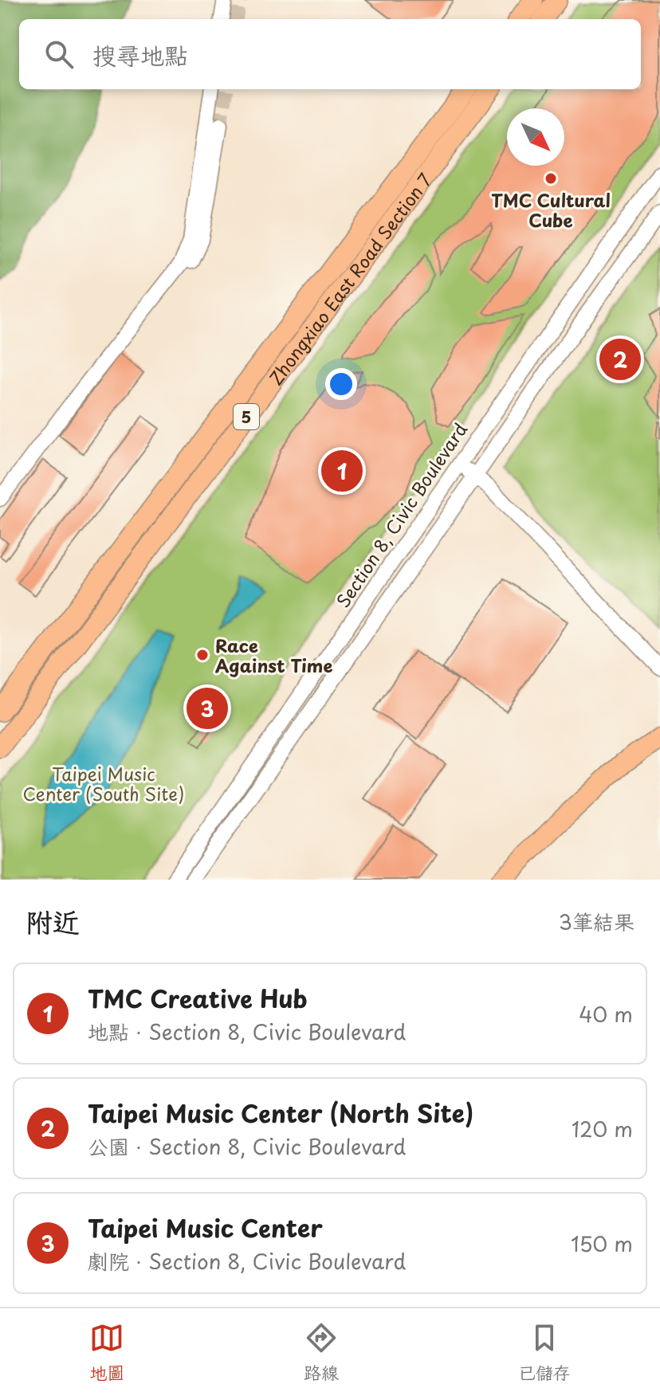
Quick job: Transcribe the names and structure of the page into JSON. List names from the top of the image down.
{
  "streets": {
    "main road": ["Zhongxiao East Road Section 7", "5"],
    "street": ["Section 8, Civic Boulevard"]
  },
  "parks": ["Taipei Music Center (South Site)"],
  "places": ["TMC Cultural Cube", "Race Against Time"],
  "north": "bottom right",
  "page": {
    "search": "搜尋地點",
    "pins": ["2", "1", "3"],
    "heading": ["附近", "3筆結果"],
    "list": [
      {
        "mark": "1",
        "name": "TMC Creative Hub",
        "note": "地點 · Section 8, Civic Boulevard",
        "value": "40 m"
      },
      {
        "mark": "2",
        "name": "Taipei Music Center (North Site)",
        "note": "公園 · Section 8, Civic Boulevard",
        "value": "120 m"
      },
      {
        "mark": "3",
        "name": "Taipei Music Center",
        "note": "劇院 · Section 8, Civic Boulevard",
        "value": "150 m"
      }
    ],
    "nav": ["地圖", "路線", "已儲存"]
  }
}
